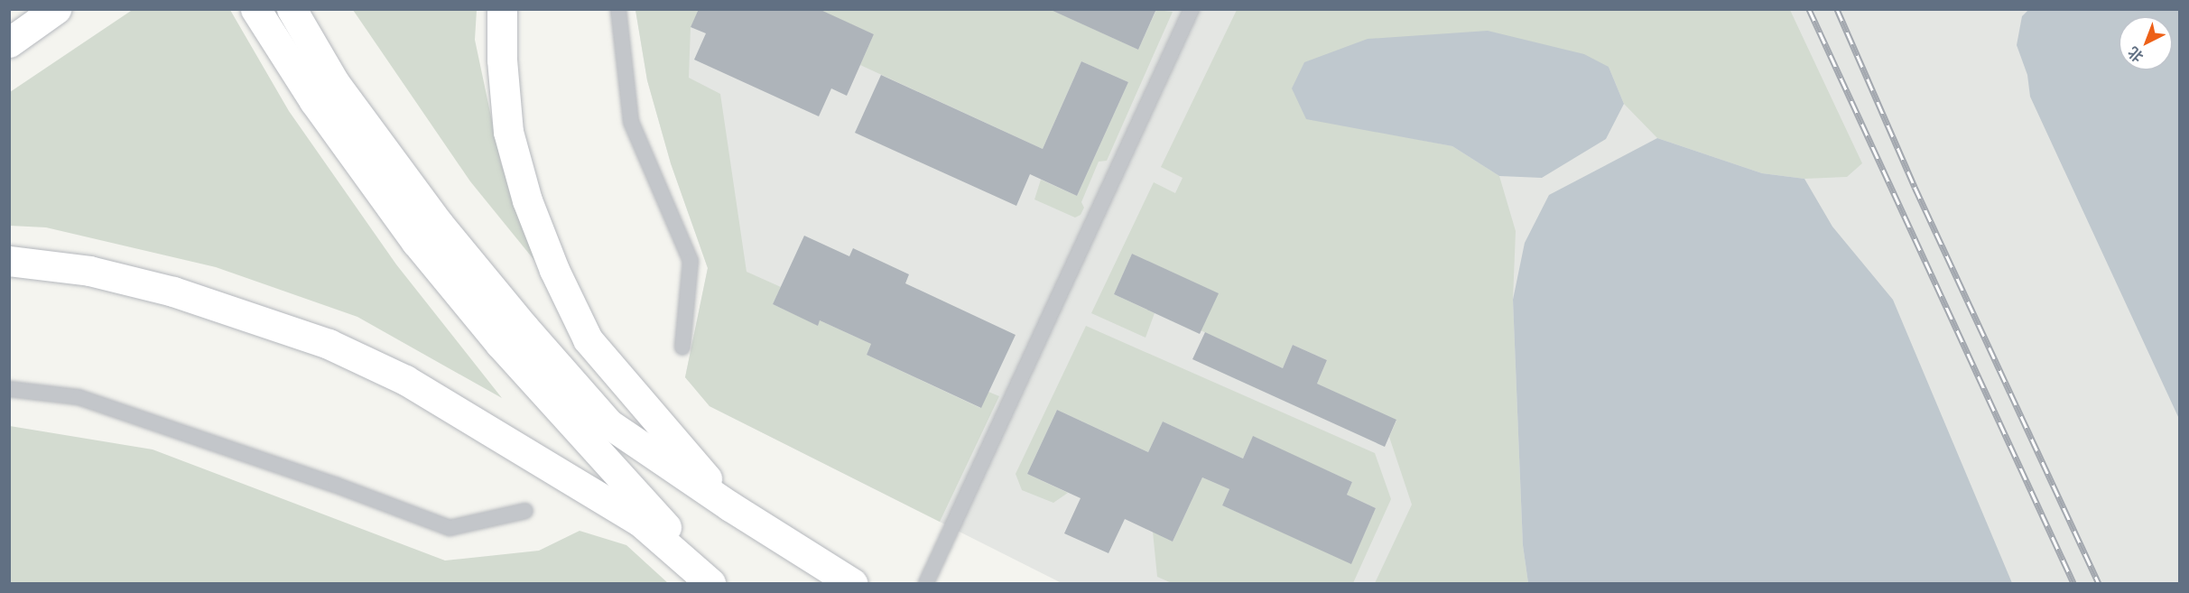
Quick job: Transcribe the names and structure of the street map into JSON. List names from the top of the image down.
{
  "north": "bottom left"
}
